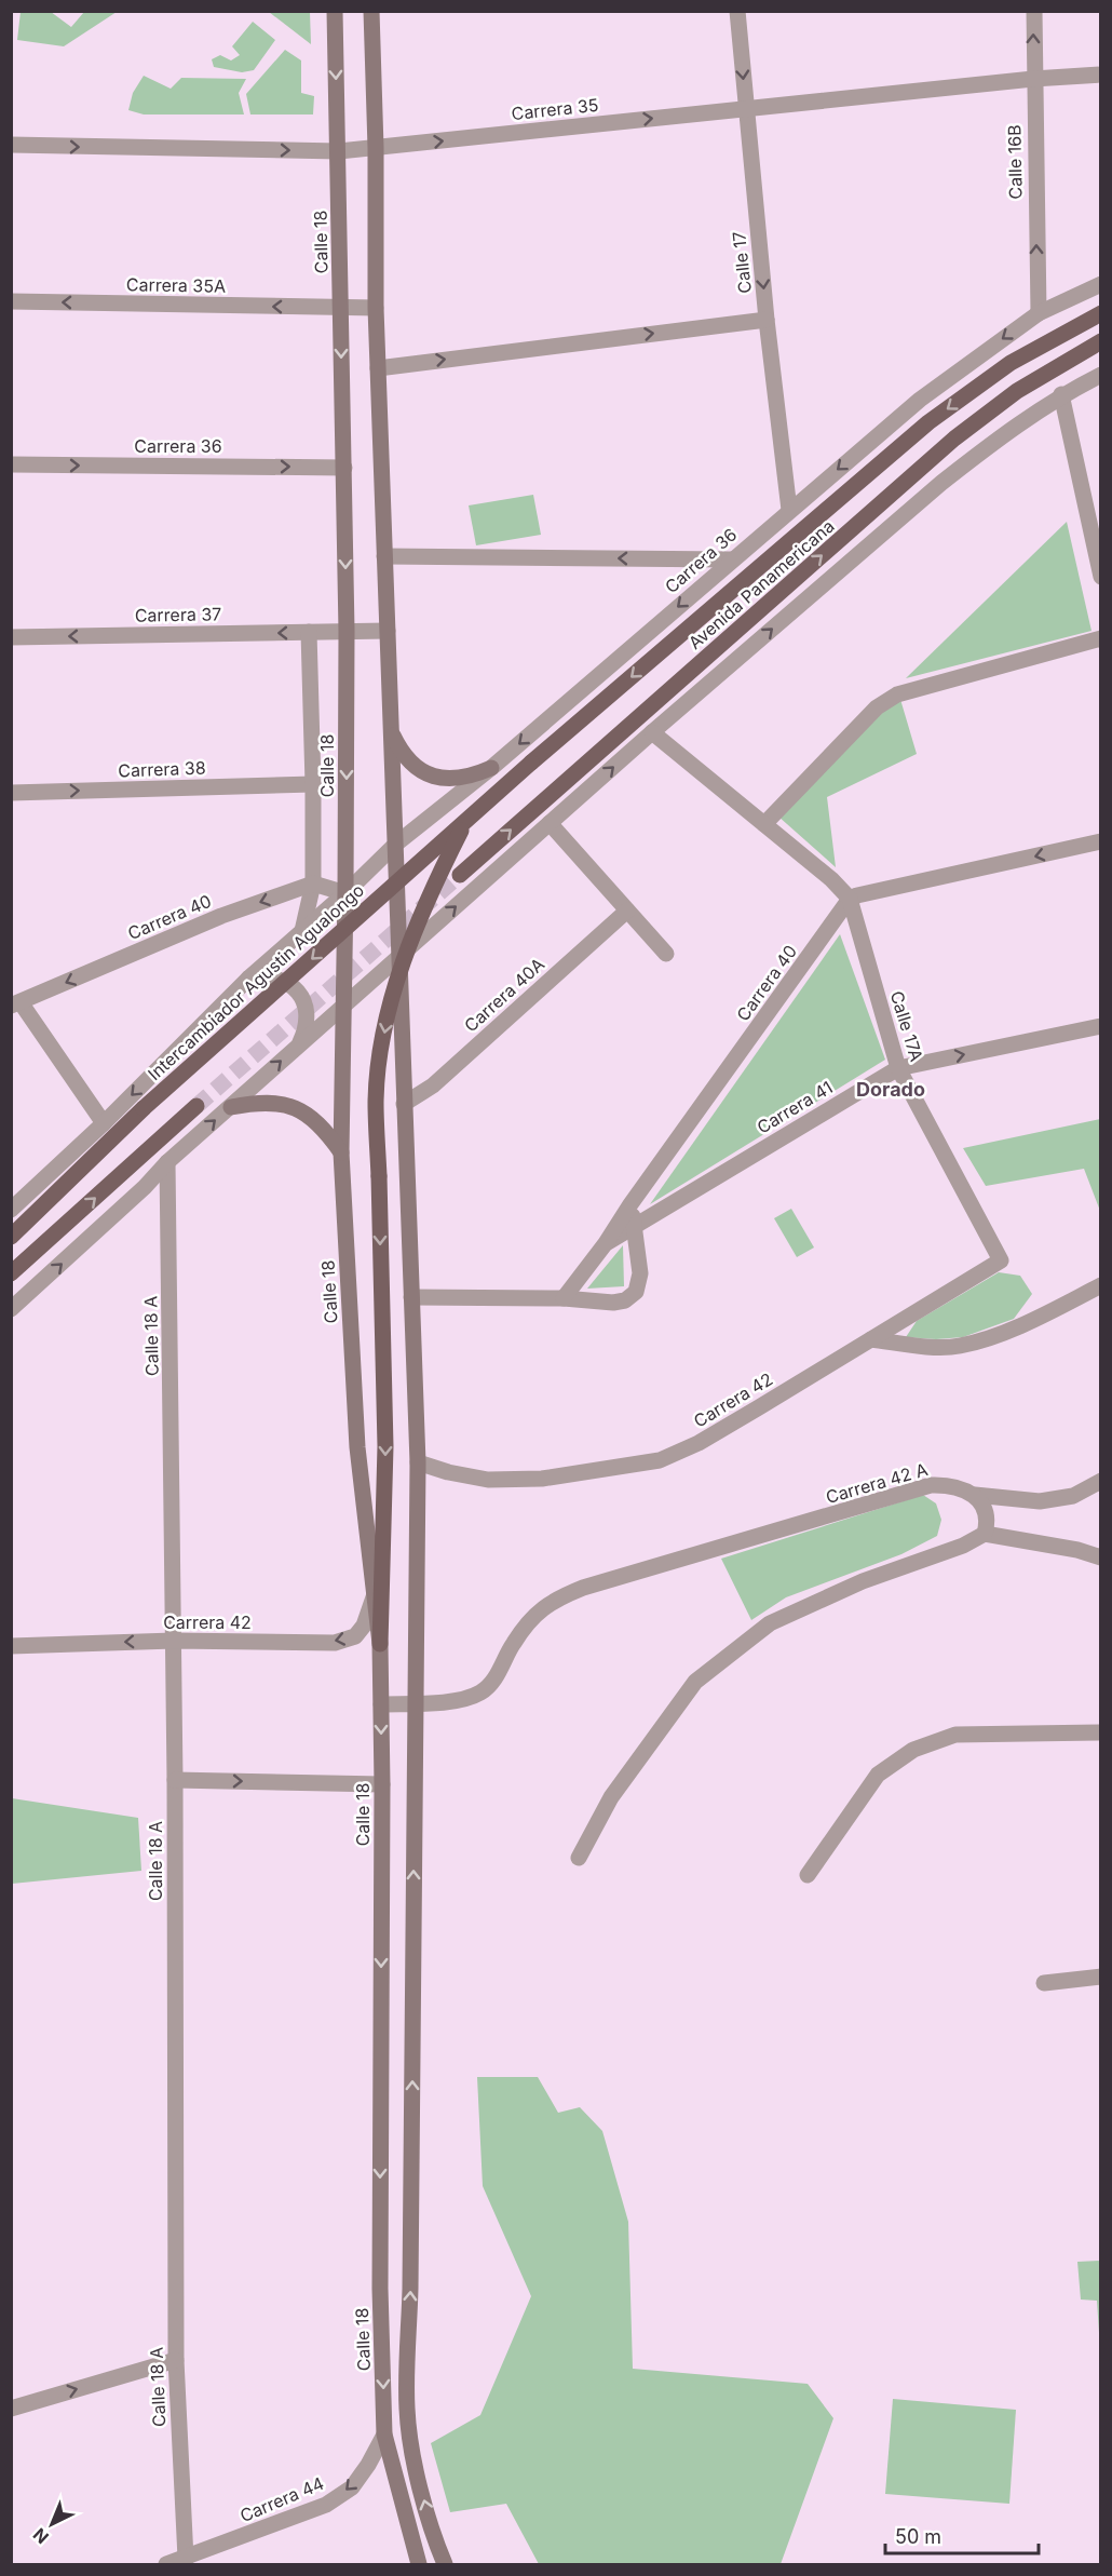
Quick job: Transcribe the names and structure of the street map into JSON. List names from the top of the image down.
{
  "streets": {
    "main road": ["Calle 18", "Avenida Panamericana", "Intercambiador Agustin Agualongo"],
    "street": [
      "Carrera 35",
      "Calle 16B",
      "Calle 17",
      "Carrera 35A",
      "Carrera 36",
      "Carrera 37",
      "Carrera 38",
      "Carrera 40",
      "Carrera 40A",
      "Calle 17A",
      "Carrera 41",
      "Calle 18 A",
      "Carrera 42",
      "Carrera 42 A",
      "Carrera 44"
    ]
  },
  "crossings": [
    ["Carrera 35", "Calle 16B"],
    ["Carrera 35", "Calle 18"],
    ["Carrera 35", "Calle 17"],
    ["Calle 16B", "Carrera 36"],
    ["Calle 18", "Carrera 35A"],
    ["Calle 18", "Carrera 36"],
    ["Calle 18", "Carrera 37"],
    ["Calle 18", "Carrera 42"],
    ["Calle 18", "Carrera 42 A"],
    ["Calle 18", "Carrera 44"],
    ["Calle 17", "Carrera 36"],
    ["Avenida Panamericana", "Intercambiador Agustin Agualongo"],
    ["Carrera 40", "Calle 17A"],
    ["Carrera 40", "Carrera 41"],
    ["Calle 17A", "Carrera 41"],
    ["Calle 17A", "Carrera 42"],
    ["Calle 18 A", "Carrera 42"],
    ["Calle 18 A", "Carrera 44"]
  ],
  "one_way": [
    "Carrera 35",
    "Calle 16B",
    "Calle 17",
    "Carrera 35A",
    "Carrera 37",
    "Carrera 38",
    "Carrera 40",
    "Carrera 41",
    "Carrera 44"
  ],
  "districts": ["Dorado"],
  "scale_bar": "50 m",
  "north": "bottom left"
}
